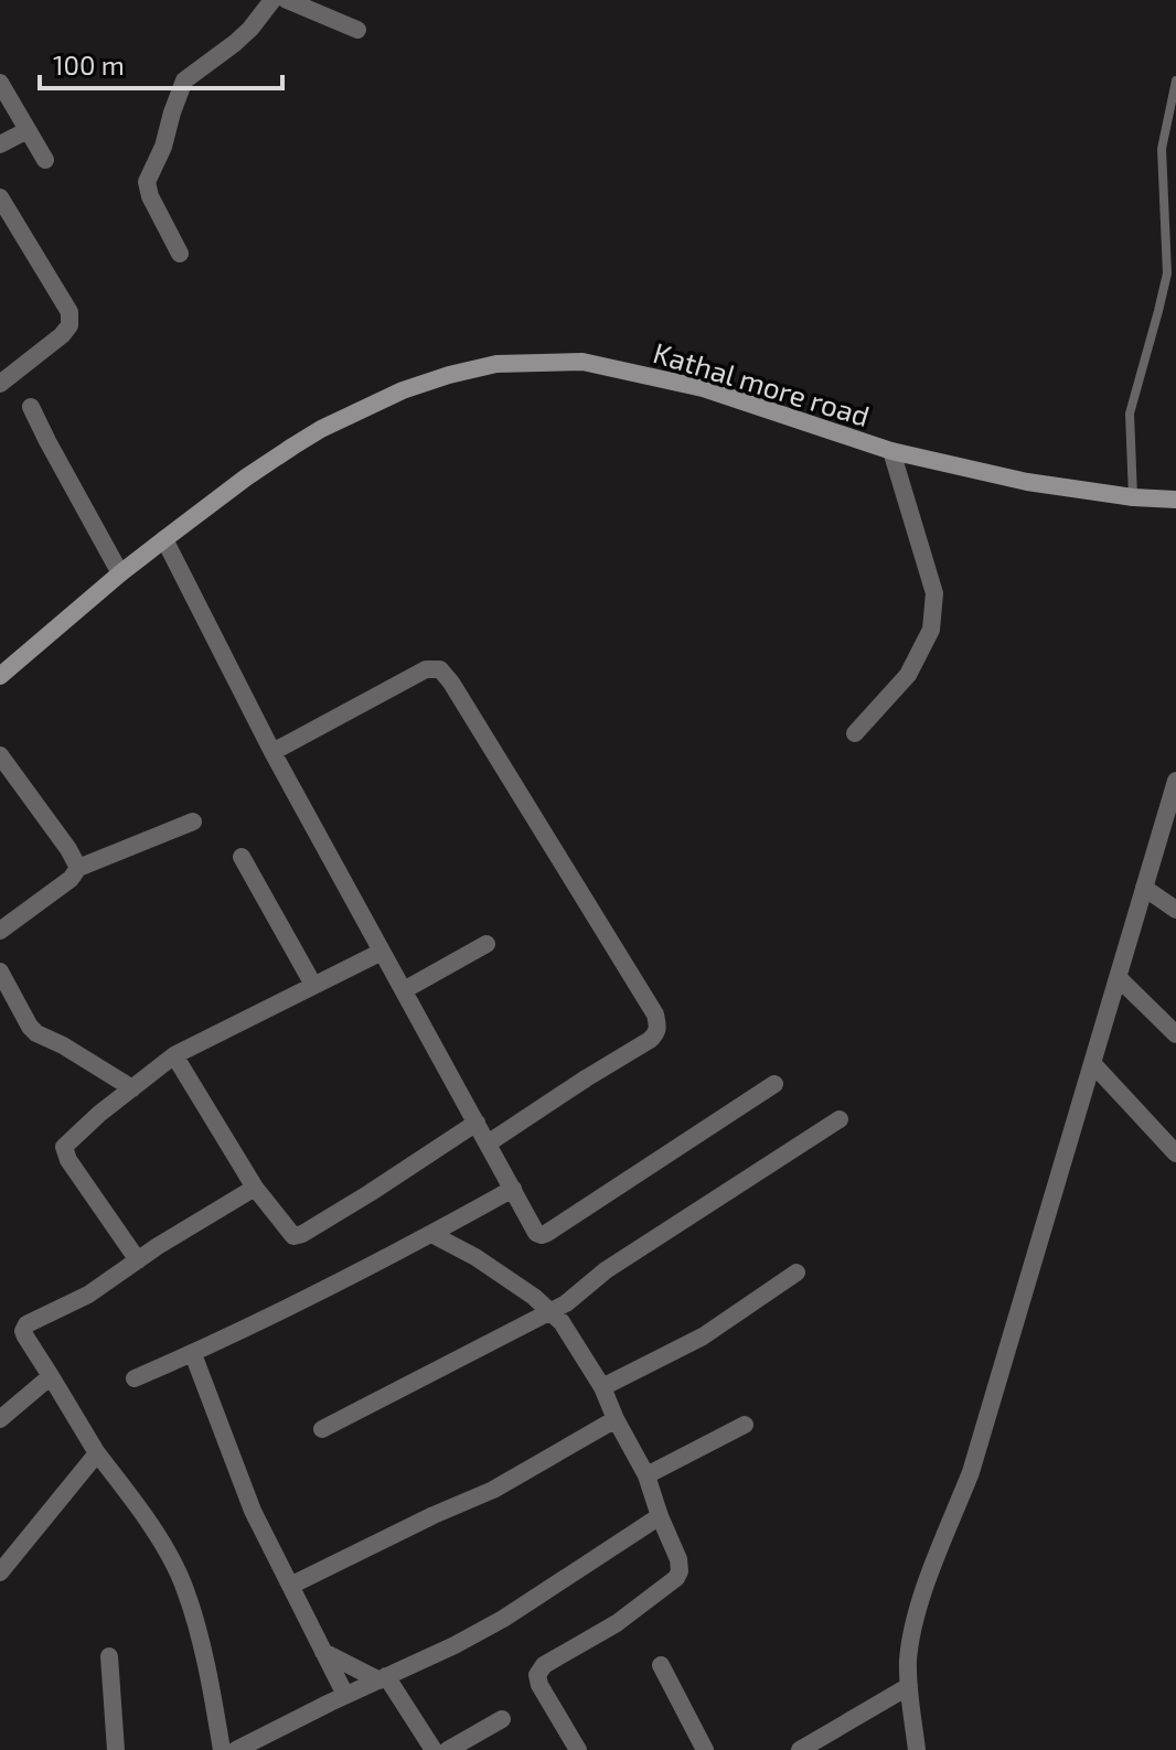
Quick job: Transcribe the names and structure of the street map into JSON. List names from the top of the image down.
{
  "streets": {
    "main road": ["Kathal more road"]
  },
  "scale_bar": "100 m"
}
